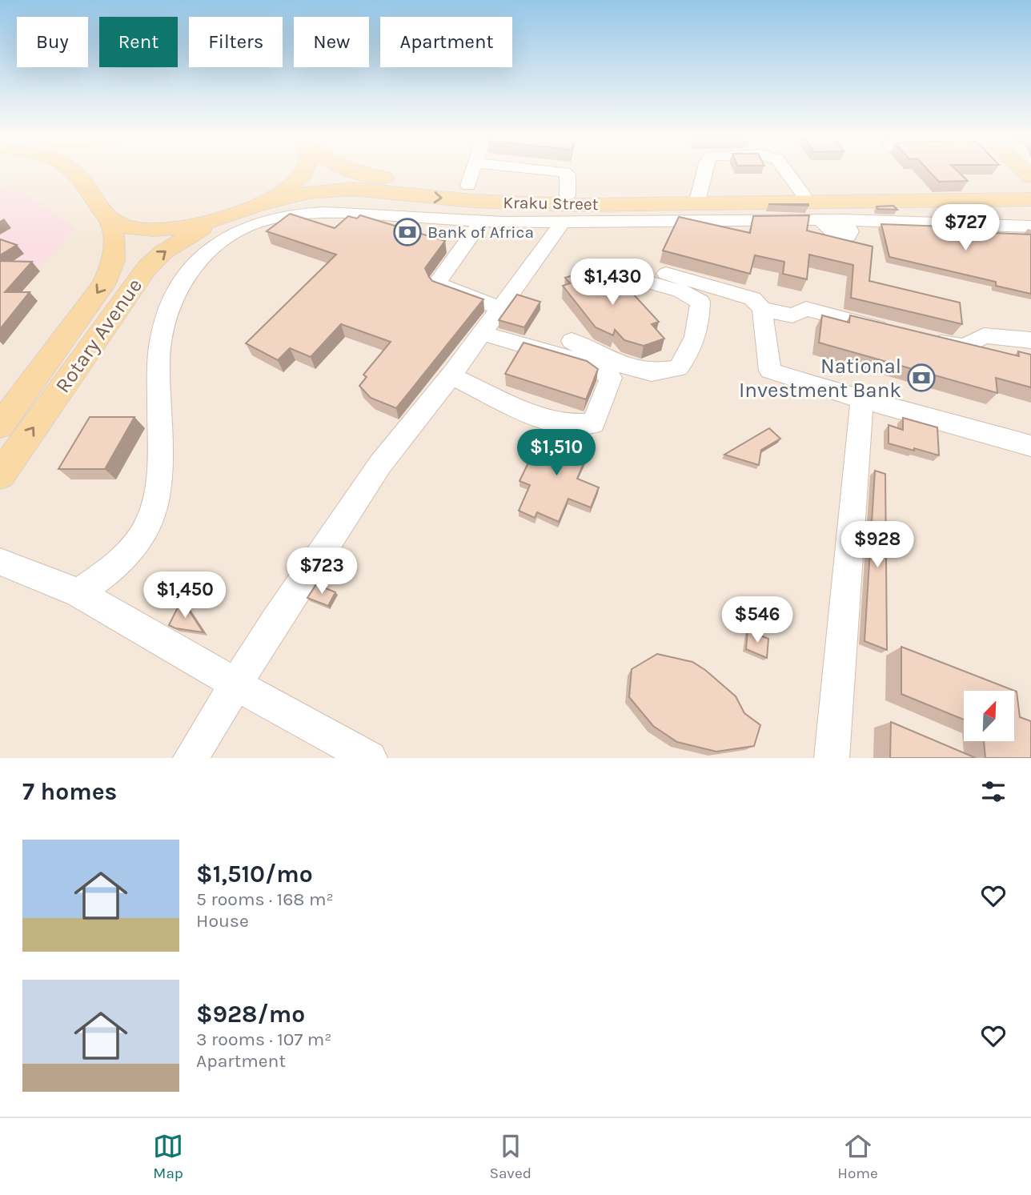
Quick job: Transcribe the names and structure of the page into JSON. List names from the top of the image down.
{
  "streets": {
    "main road": ["Kraku Street", "Rotary Avenue"]
  },
  "places": {
    "bank": ["Bank of Africa", "National Investment Bank"]
  },
  "north": "top right",
  "page": {
    "chip": [
      "Buy",
      "Rent",
      "Filters",
      "New",
      "Apartment"
    ],
    "price": [
      "$727",
      "$1,430",
      "$1,510",
      "$928",
      "$723",
      "$1,450",
      "$546"
    ],
    "heading": "7 homes",
    "list": [
      {
        "name": "$1,510/mo",
        "note": "5 rooms · 168 m² · House"
      },
      {
        "name": "$928/mo",
        "note": "3 rooms · 107 m² · Apartment"
      }
    ],
    "tabs": ["Map", "Saved", "Home"]
  }
}
